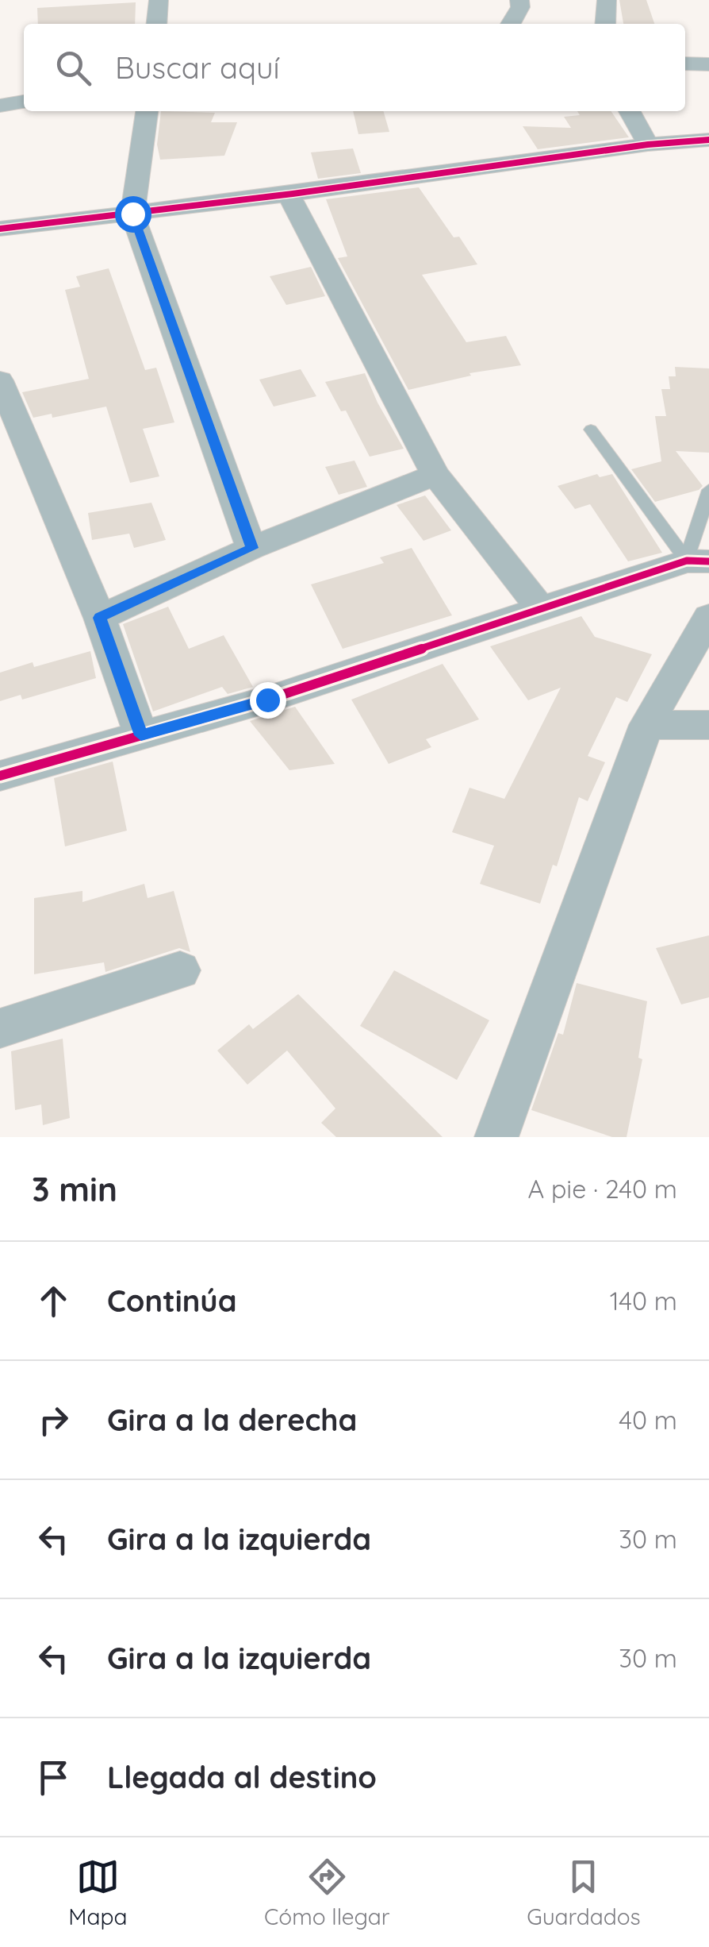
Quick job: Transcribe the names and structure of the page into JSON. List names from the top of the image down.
{
  "page": {
    "search": "Buscar aquí",
    "heading": ["3 min", "A pie · 240 m"],
    "list": [
      ["Continúa", "140 m"],
      ["Gira a la derecha", "40 m"],
      ["Gira a la izquierda", "30 m"],
      ["Gira a la izquierda", "30 m"],
      "Llegada al destino"
    ],
    "nav": ["Mapa", "Cómo llegar", "Guardados"]
  }
}
